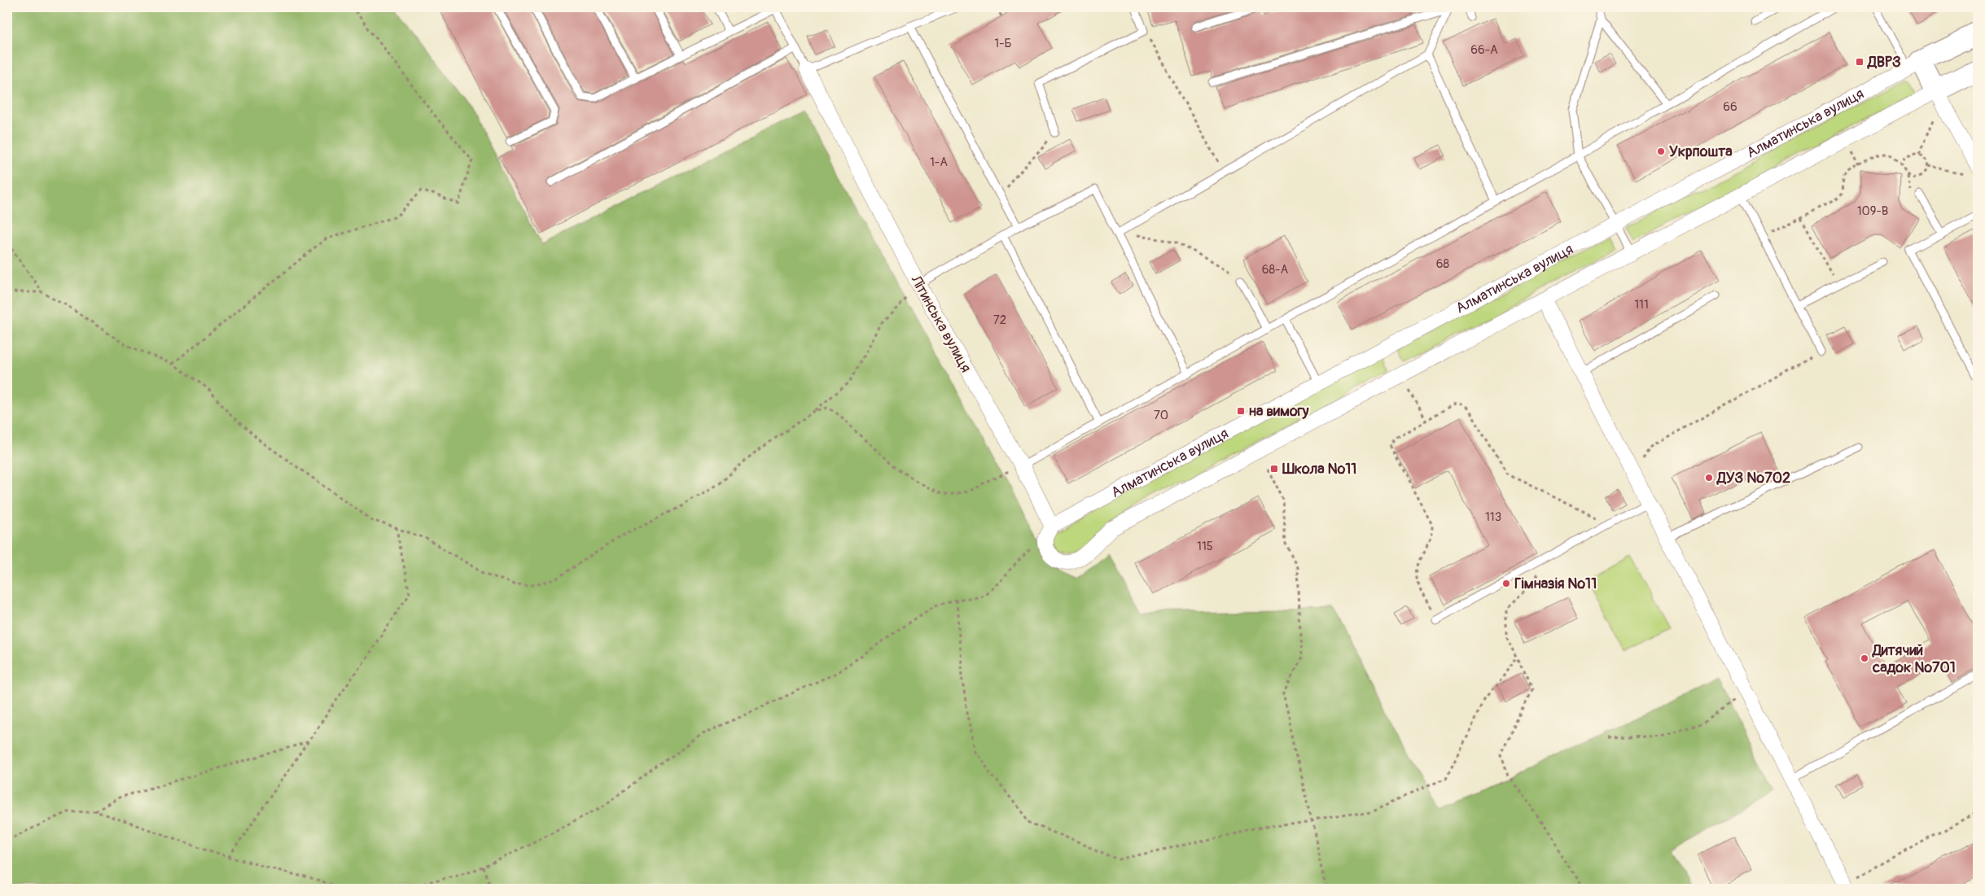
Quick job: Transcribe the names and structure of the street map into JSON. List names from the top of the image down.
{
  "streets": {
    "street": ["Алматинська вулиця", "Літинська вулиця"]
  },
  "crossings": [
    ["Алматинська вулиця", "Літинська вулиця"]
  ],
  "places": {
    "transit": ["ДВРЗ", "на вимогу", "Школа №11"],
    "other": [
      "Укрпошта",
      "ДУЗ №702",
      "Гімназія №11",
      "Дитячий садок №701"
    ]
  },
  "house_numbers": [
    "1-Б",
    "66-А",
    "66",
    "1-А",
    "109-В",
    "68",
    "68-А",
    "111",
    "72",
    "70",
    "113",
    "115"
  ]
}
